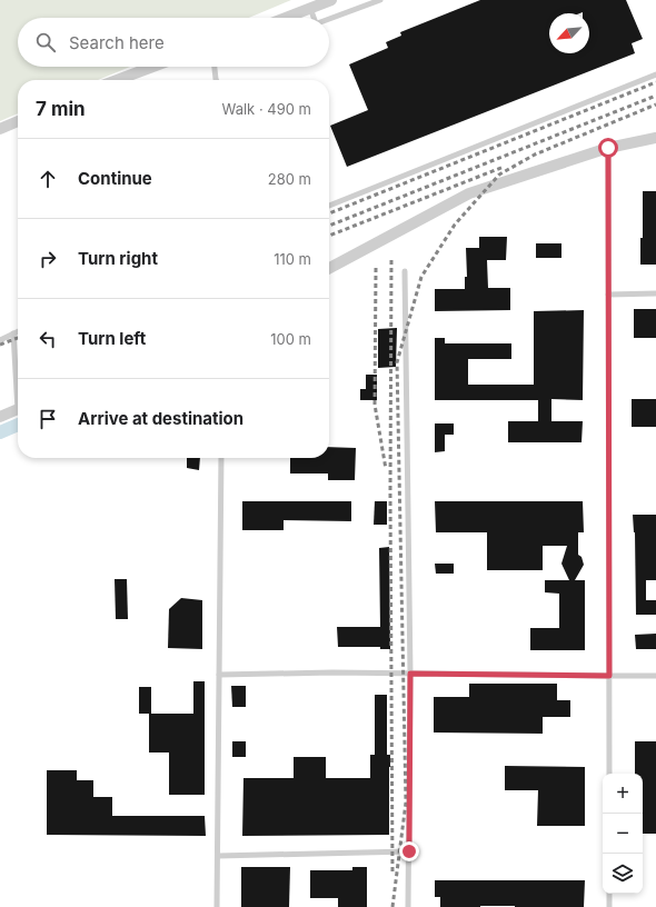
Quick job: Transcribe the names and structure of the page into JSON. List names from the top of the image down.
{
  "north": "bottom left",
  "page": {
    "search": "Search here",
    "heading": ["7 min", "Walk · 490 m"],
    "list": [
      ["Continue", "280 m"],
      ["Turn right", "110 m"],
      ["Turn left", "100 m"],
      "Arrive at destination"
    ],
    "map_buttons": ["+", "−"]
  }
}
